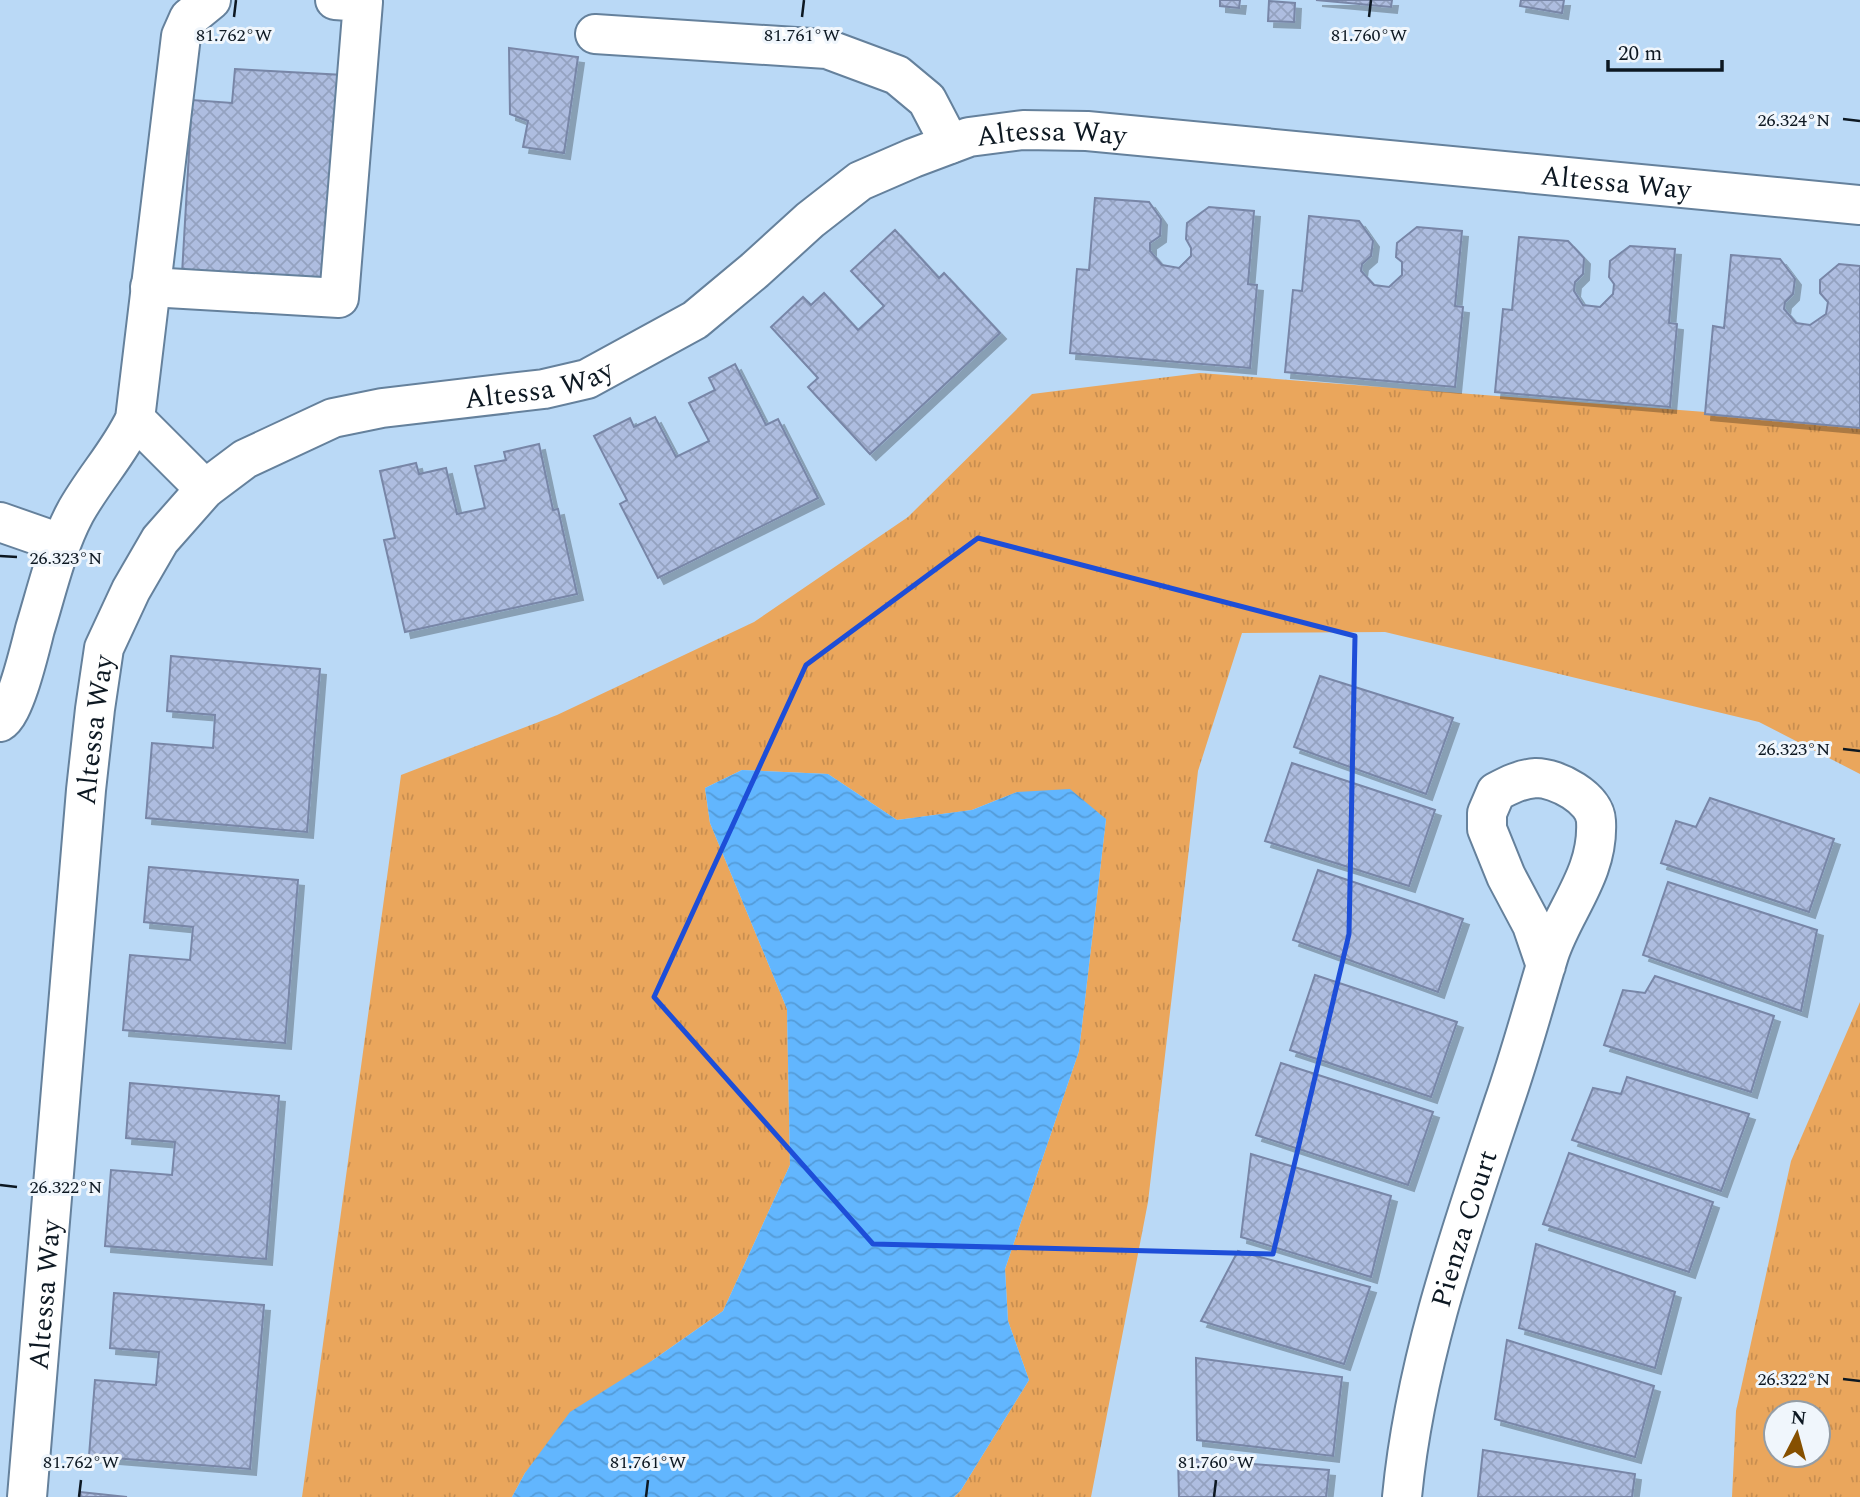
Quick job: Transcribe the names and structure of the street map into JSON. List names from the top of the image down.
{
  "streets": {
    "street": ["Altessa Way", "Pienza Court"]
  },
  "scale_bar": "20 m",
  "north": "top",
  "coordinates": [
    "81.762°W",
    "81.761°W",
    "81.760°W",
    "26.324°N",
    "26.323°N",
    "26.322°N"
  ]
}
